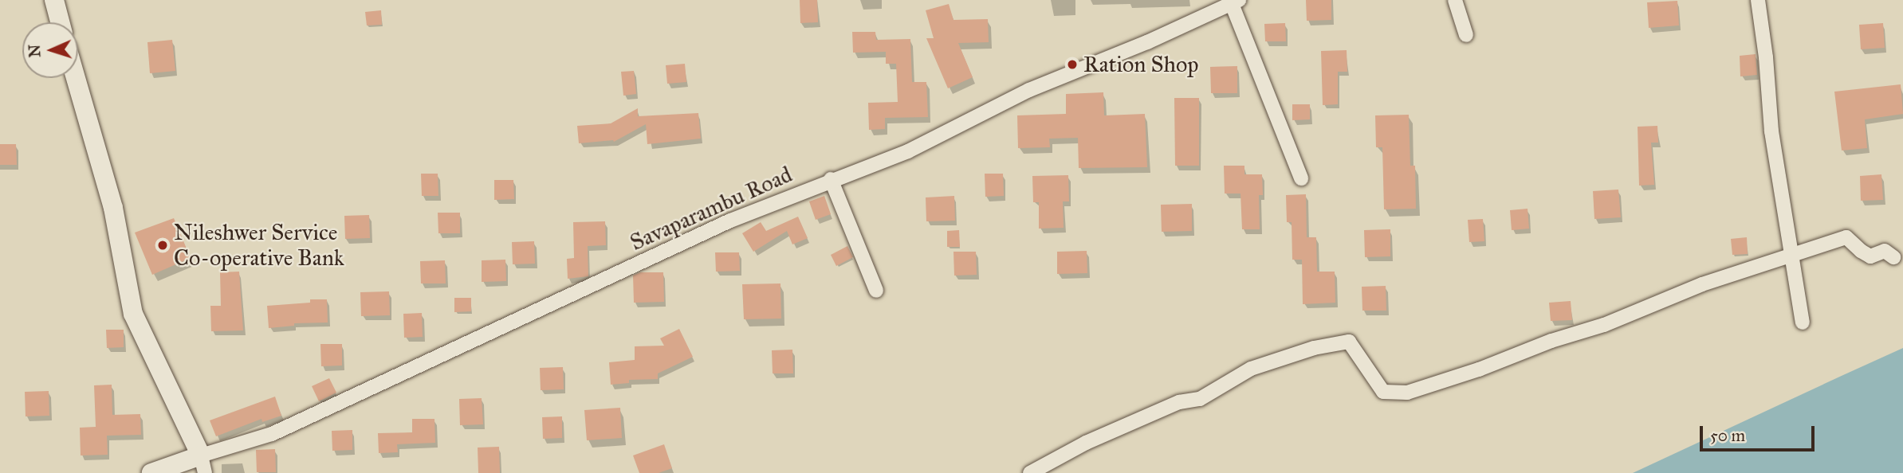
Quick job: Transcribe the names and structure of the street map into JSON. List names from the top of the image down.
{
  "streets": {
    "street": ["Savaparambu Road"]
  },
  "places": ["Ration Shop", "Nileshwer Service Co-operative Bank"],
  "scale_bar": "50 m",
  "north": "left"
}
